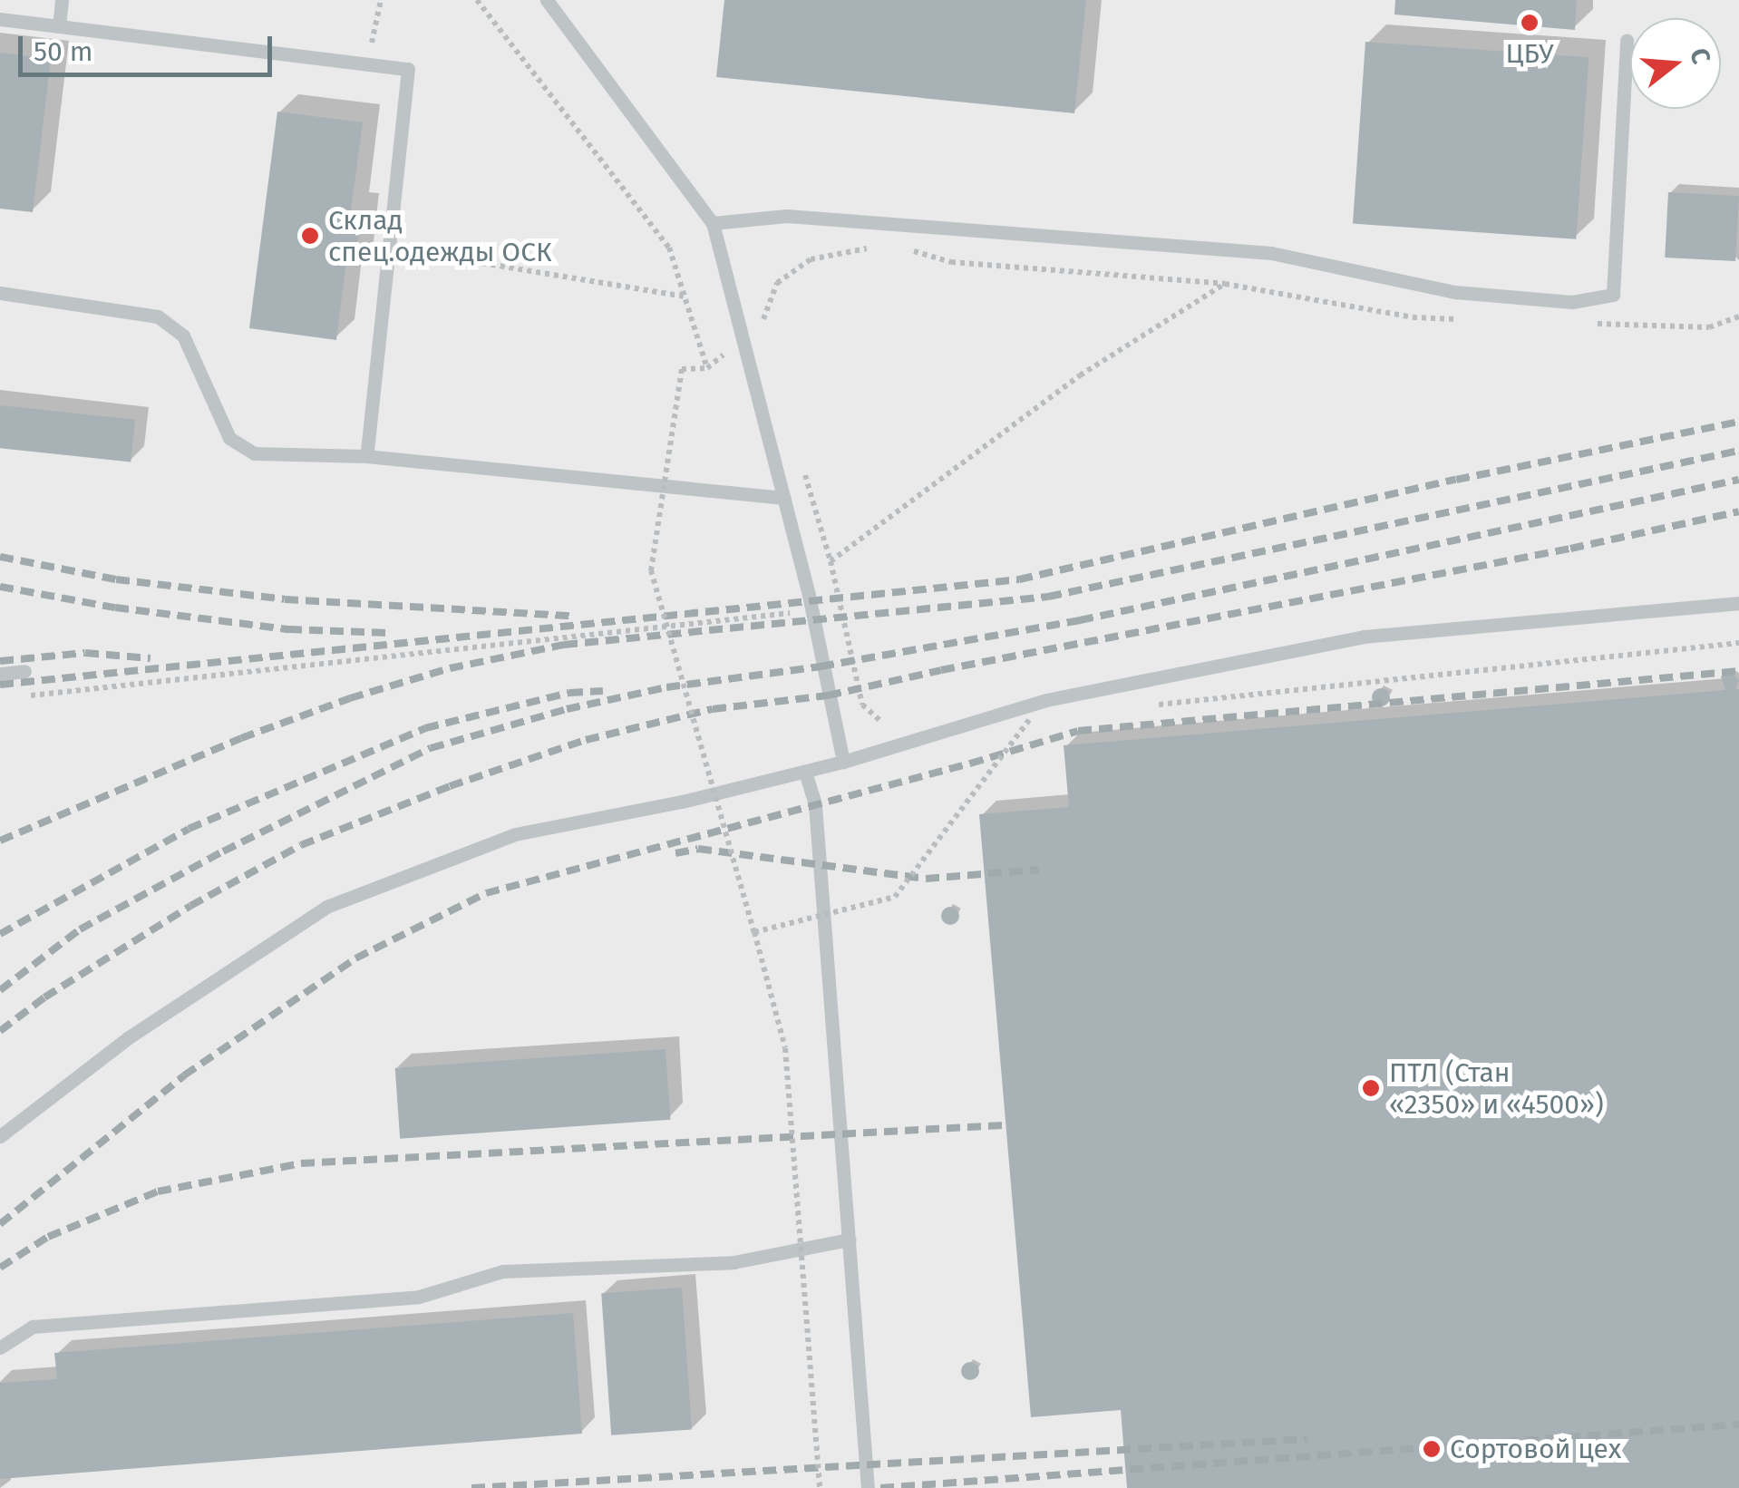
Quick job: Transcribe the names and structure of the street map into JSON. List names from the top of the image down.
{
  "places": [
    "ЦБУ",
    "Склад спец.одежды ОСК",
    "ПТЛ (Стан «2350» и «4500»)",
    "Сортовой цех"
  ],
  "scale_bar": "50 m",
  "north": "right"
}
